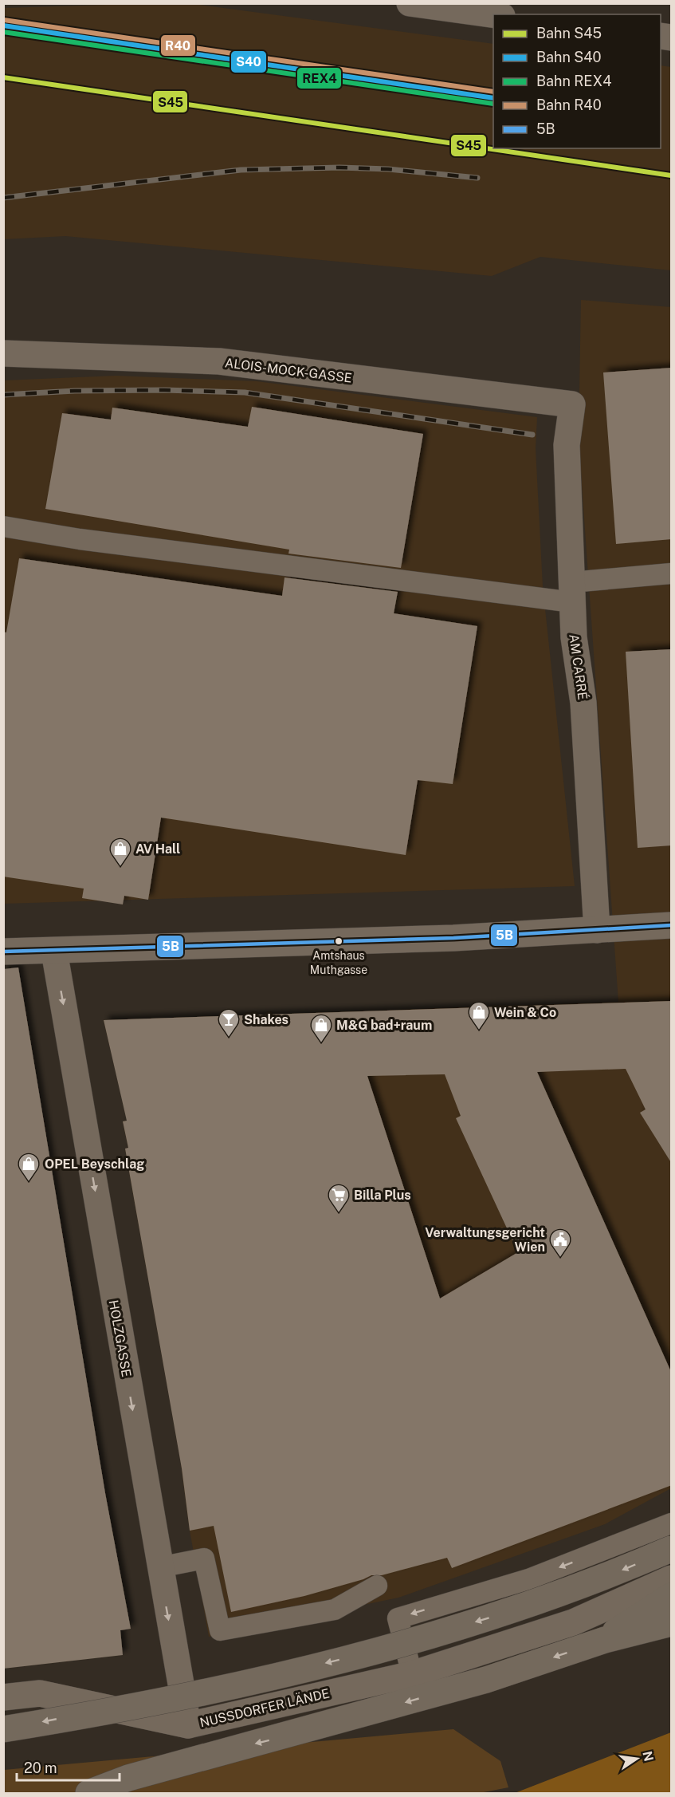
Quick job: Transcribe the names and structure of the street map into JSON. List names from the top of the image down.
{
  "streets": {
    "street": [
      "ALOIS-MOCK-GASSE",
      "AM CARRÉ",
      "HOLZGASSE",
      "NUSSDORFER LÄNDE"
    ]
  },
  "crossings": [
    ["ALOIS-MOCK-GASSE", "AM CARRÉ"],
    ["HOLZGASSE", "NUSSDORFER LÄNDE"]
  ],
  "one_way": ["HOLZGASSE"],
  "places": {
    "shop": [
      "AV Hall",
      "Wein & Co",
      "M&G bad+raum",
      "OPEL Beyschlag"
    ],
    "other": ["Amtshaus Muthgasse"],
    "bar": ["Shakes"],
    "supermarket": ["Billa Plus"],
    "public building": ["Verwaltungsgericht Wien"]
  },
  "lines": [
    "rail line R40",
    "rail line S40",
    "rail line REX4",
    "rail line S45",
    "transit line 5B"
  ],
  "legend": [
    "Bahn S45",
    "Bahn S40",
    "Bahn REX4",
    "Bahn R40",
    "5B"
  ],
  "scale_bar": "20 m",
  "north": "right"
}
